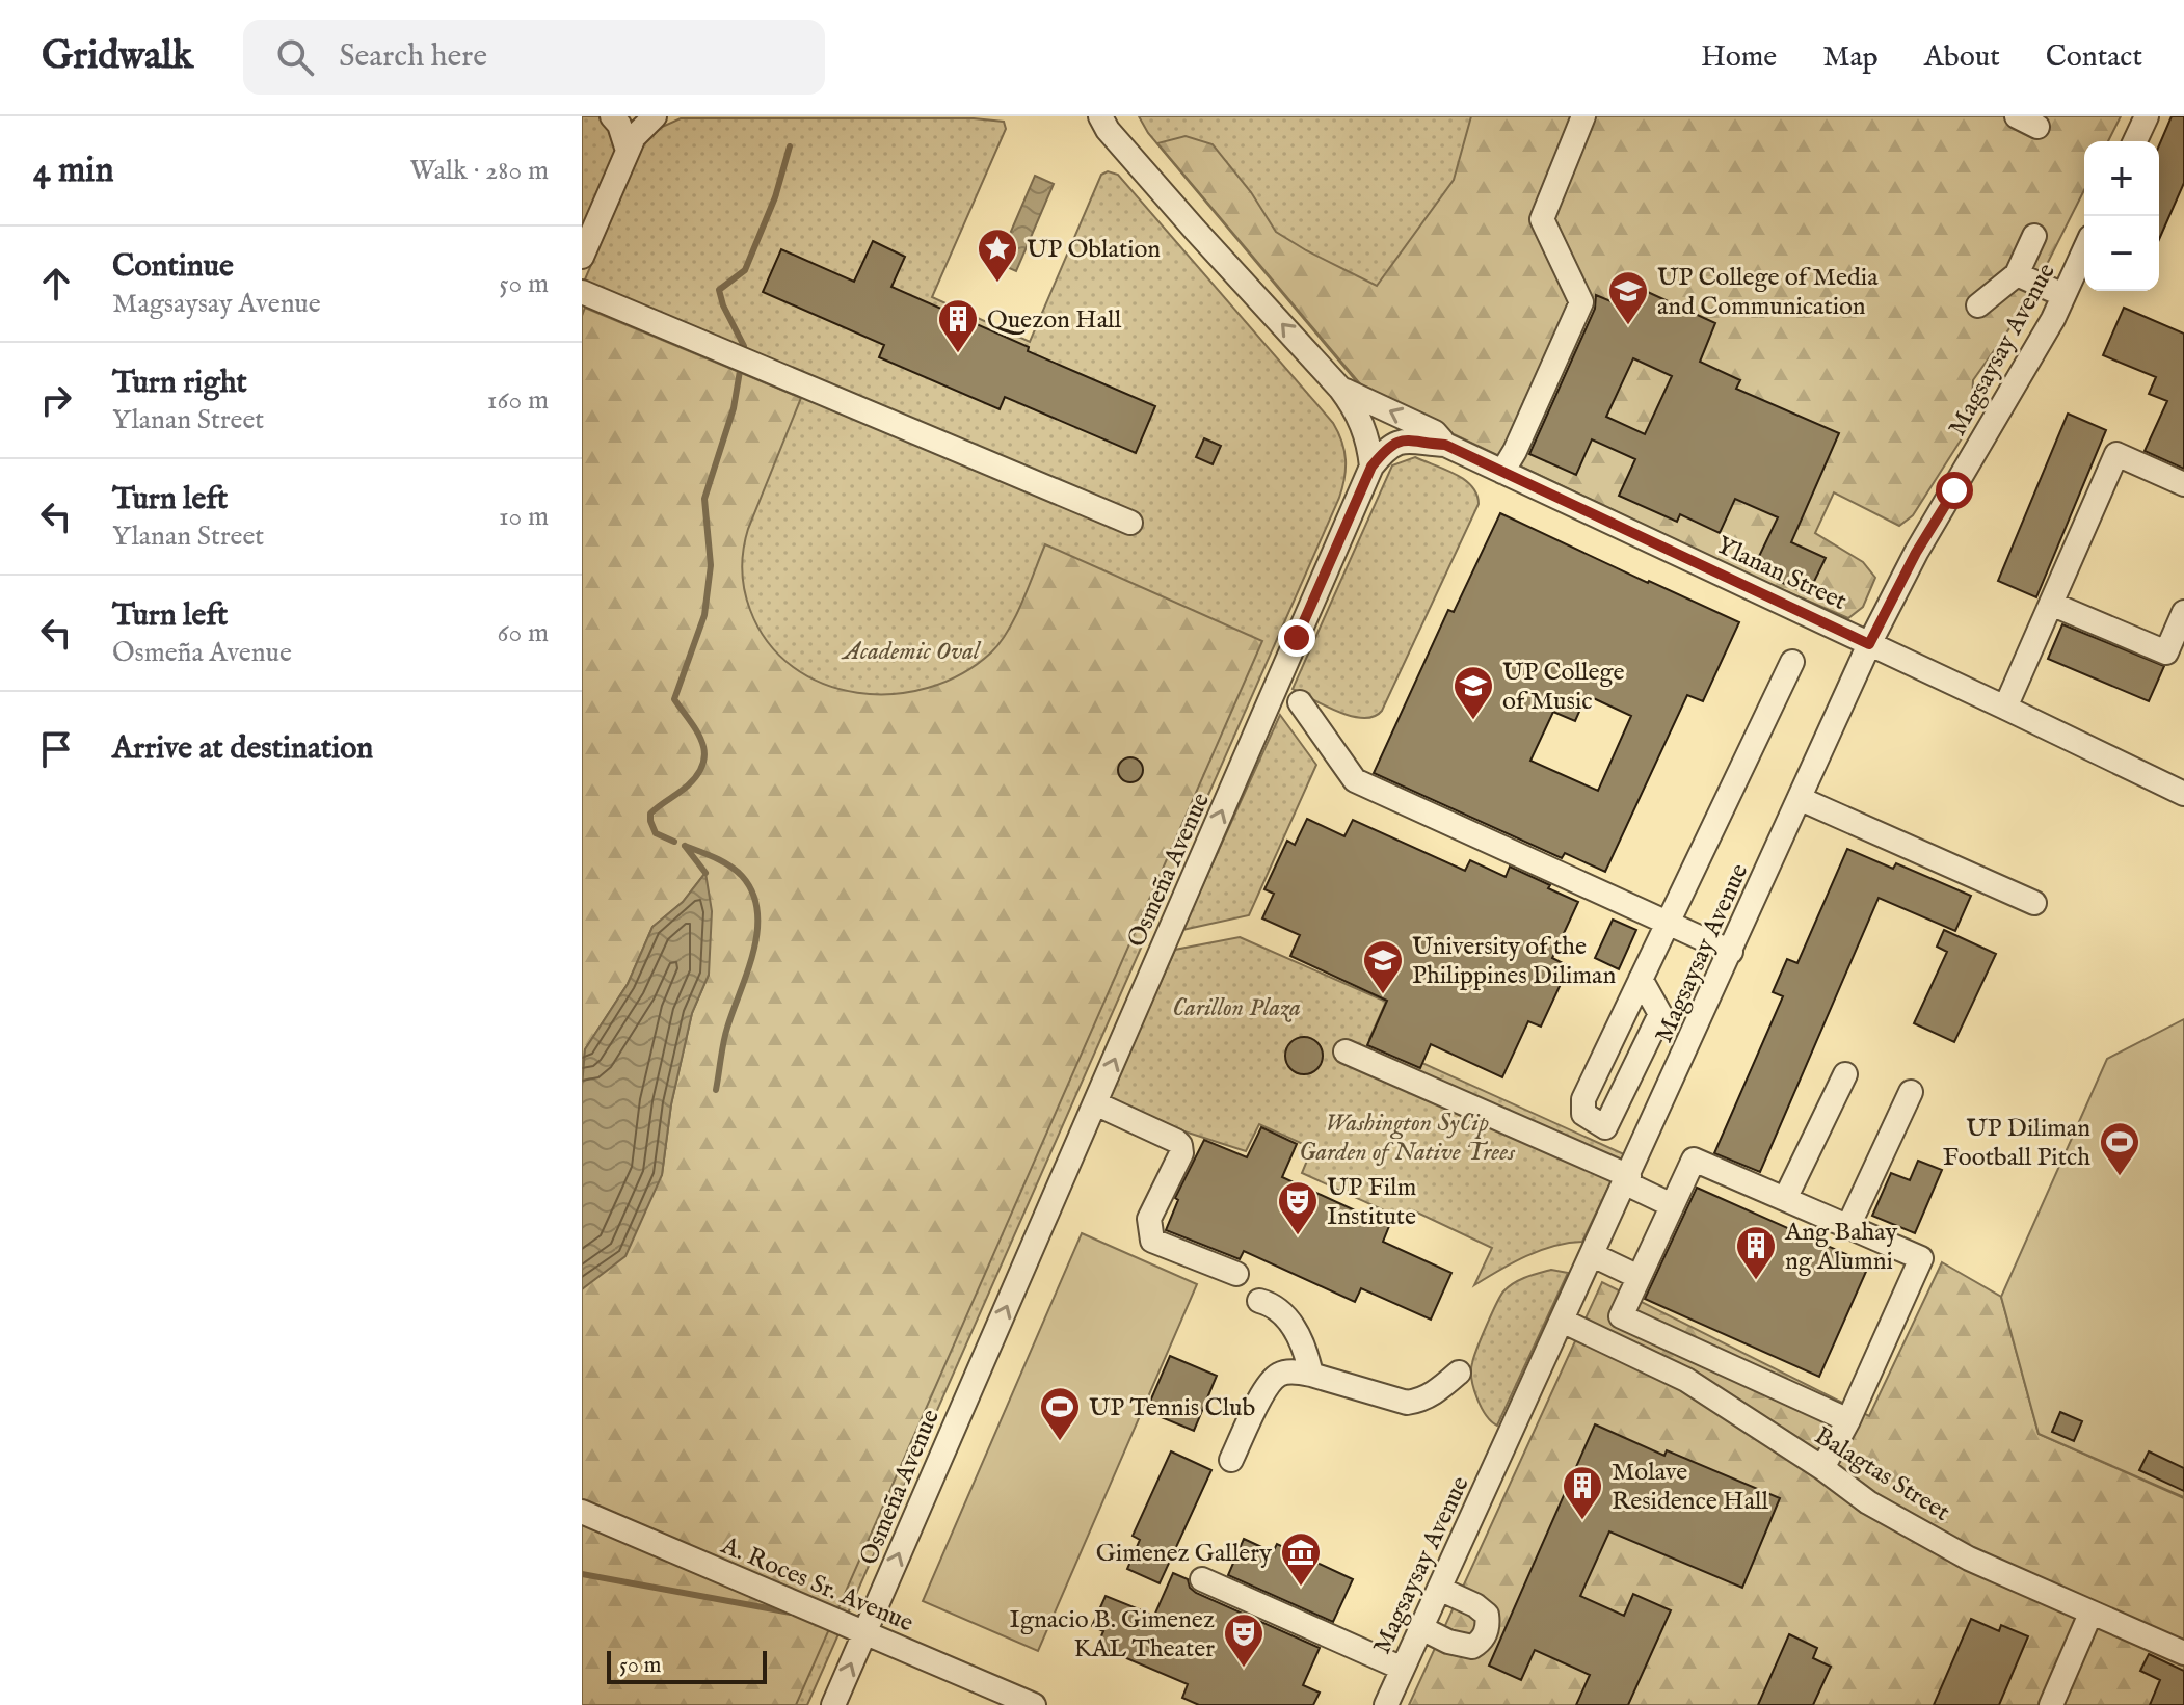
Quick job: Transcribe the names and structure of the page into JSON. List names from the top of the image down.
{
  "streets": {
    "street": [
      "Magsaysay Avenue",
      "Ylanan Street",
      "Osmeña Avenue",
      "Balagtas Street",
      "A. Roces Sr. Avenue"
    ]
  },
  "crossings": [
    ["Magsaysay Avenue", "Ylanan Street"],
    ["Magsaysay Avenue", "Balagtas Street"],
    ["Ylanan Street", "Osmeña Avenue"],
    ["Osmeña Avenue", "A. Roces Sr. Avenue"]
  ],
  "one_way": ["Osmeña Avenue"],
  "parks": ["Academic Oval", "Carillon Plaza", "Washington SyCip Garden of Native Trees"],
  "places": {
    "place": ["UP Oblation"],
    "school or university": ["UP College of Media and Communication", "UP College of Music", "University of the Philippines Diliman"],
    "building": ["Quezon Hall", "Ang Bahay ng Alumni", "Molave Residence Hall"],
    "sports": ["UP Diliman Football Pitch", "UP Tennis Club"],
    "theatre": ["UP Film Institute", "Ignacio B. Gimenez KAL Theater"],
    "museum": ["Gimenez Gallery"]
  },
  "scale_bar": "50 m",
  "page": {
    "header": "Gridwalk",
    "search": "Search here",
    "nav": [
      "Home",
      "Map",
      "About",
      "Contact"
    ],
    "heading": ["4 min", "Walk · 280 m"],
    "map_buttons": ["+", "−"],
    "list": [
      ["Continue", "Magsaysay Avenue", "50 m"],
      ["Turn right", "Ylanan Street", "160 m"],
      ["Turn left", "Ylanan Street", "10 m"],
      ["Turn left", "Osmeña Avenue", "60 m"],
      "Arrive at destination"
    ],
    "scale": "50 m"
  }
}
